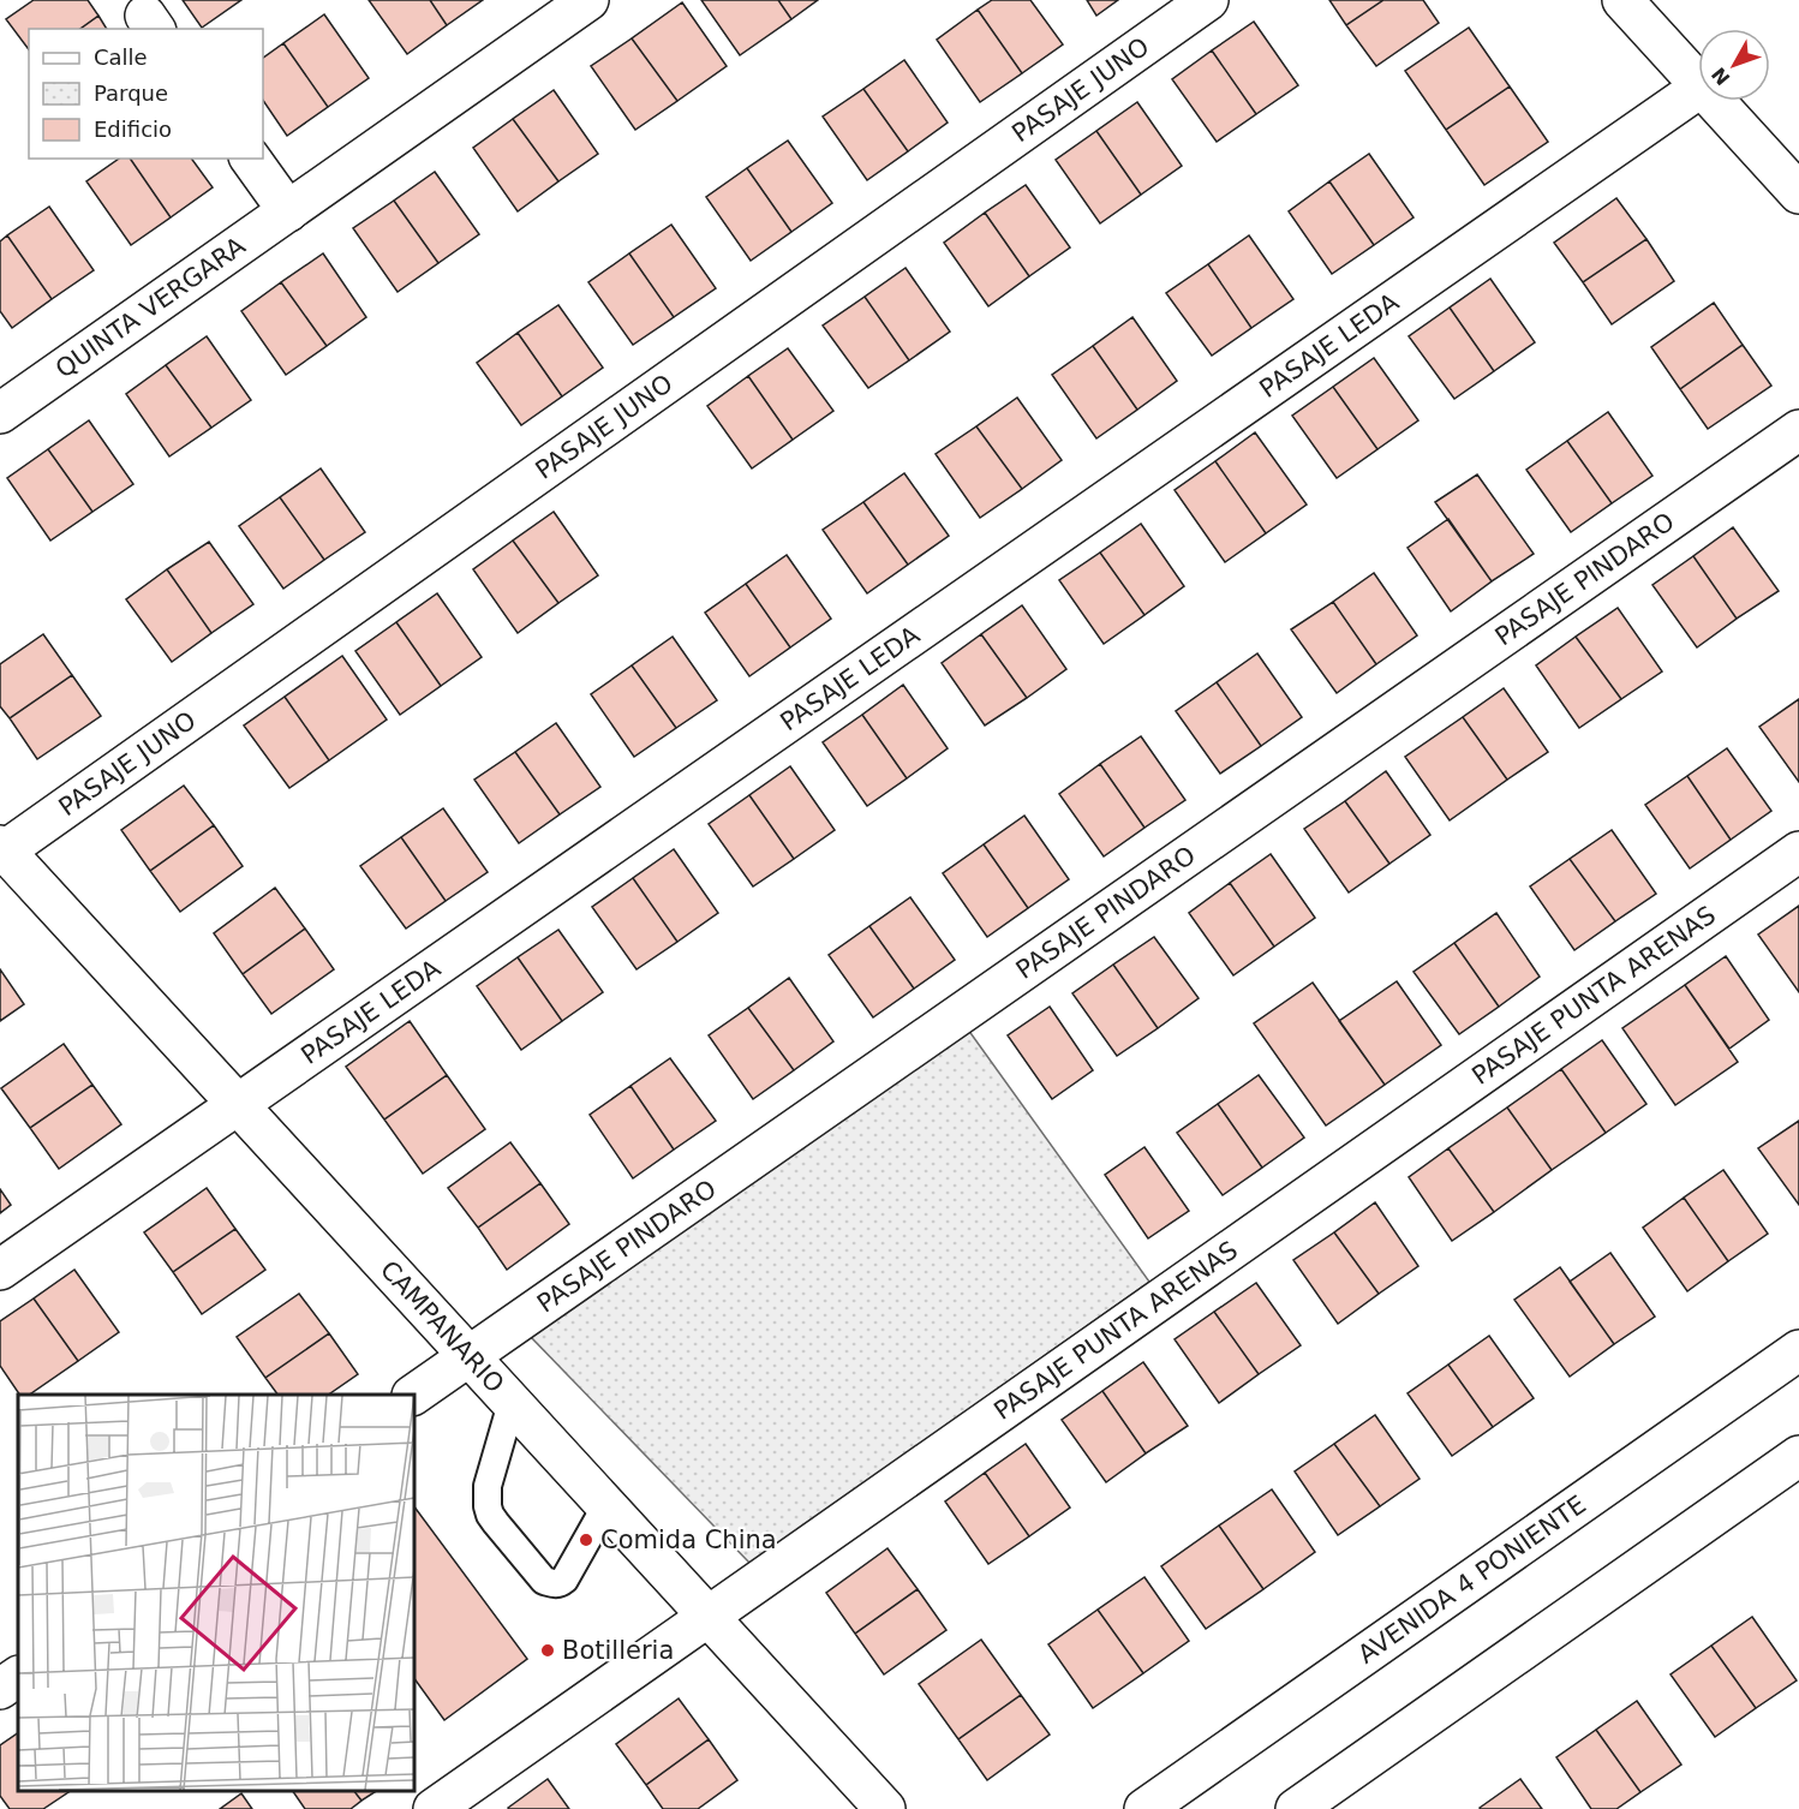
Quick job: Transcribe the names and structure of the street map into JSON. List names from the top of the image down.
{
  "streets": {
    "street": [
      "PASAJE JUNO",
      "QUINTA VERGARA",
      "PASAJE LEDA",
      "PASAJE PINDARO",
      "PASAJE PUNTA ARENAS",
      "CAMPANARIO",
      "AVENIDA 4 PONIENTE"
    ]
  },
  "crossings": [
    ["PASAJE JUNO", "CAMPANARIO"],
    ["PASAJE LEDA", "CAMPANARIO"],
    ["PASAJE PINDARO", "CAMPANARIO"],
    ["PASAJE PUNTA ARENAS", "CAMPANARIO"]
  ],
  "places": ["Comida China", "Botilleria"],
  "legend": ["Calle", "Parque", "Edificio"],
  "north": "bottom left"
}
